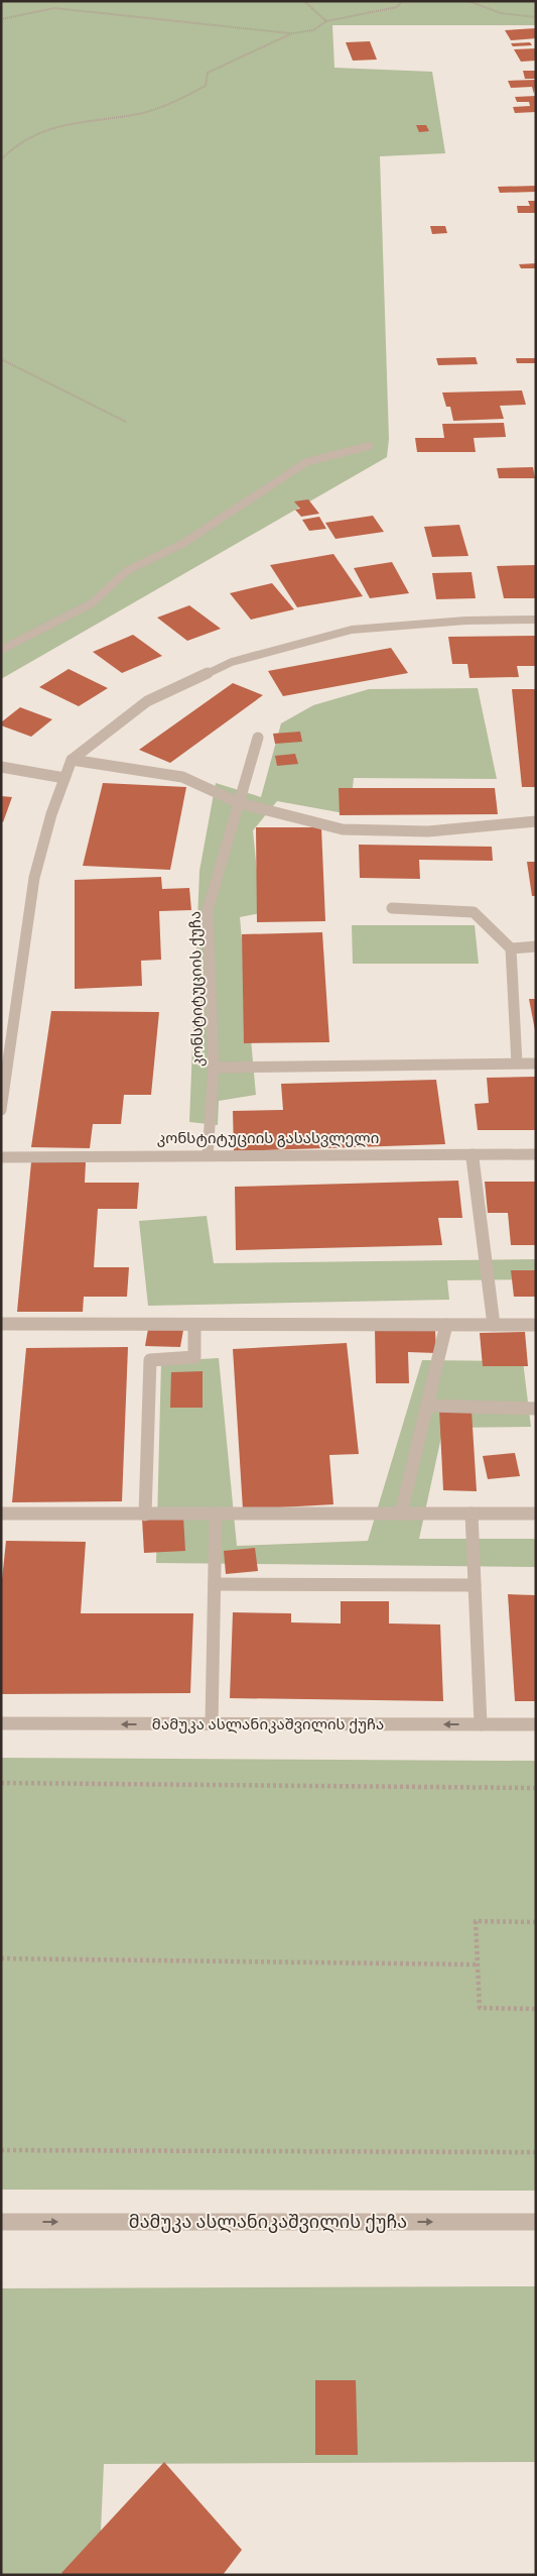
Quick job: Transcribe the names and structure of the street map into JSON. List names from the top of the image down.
{
  "streets": {
    "street": ["კონსტიტუციის ქუჩა", "კონსტიტუციის გასასვლელი", "მამუკა ასლანიკაშვილის ქუჩა"]
  },
  "crossings": [
    ["კონსტიტუციის ქუჩა", "კონსტიტუციის გასასვლელი"]
  ]
}
